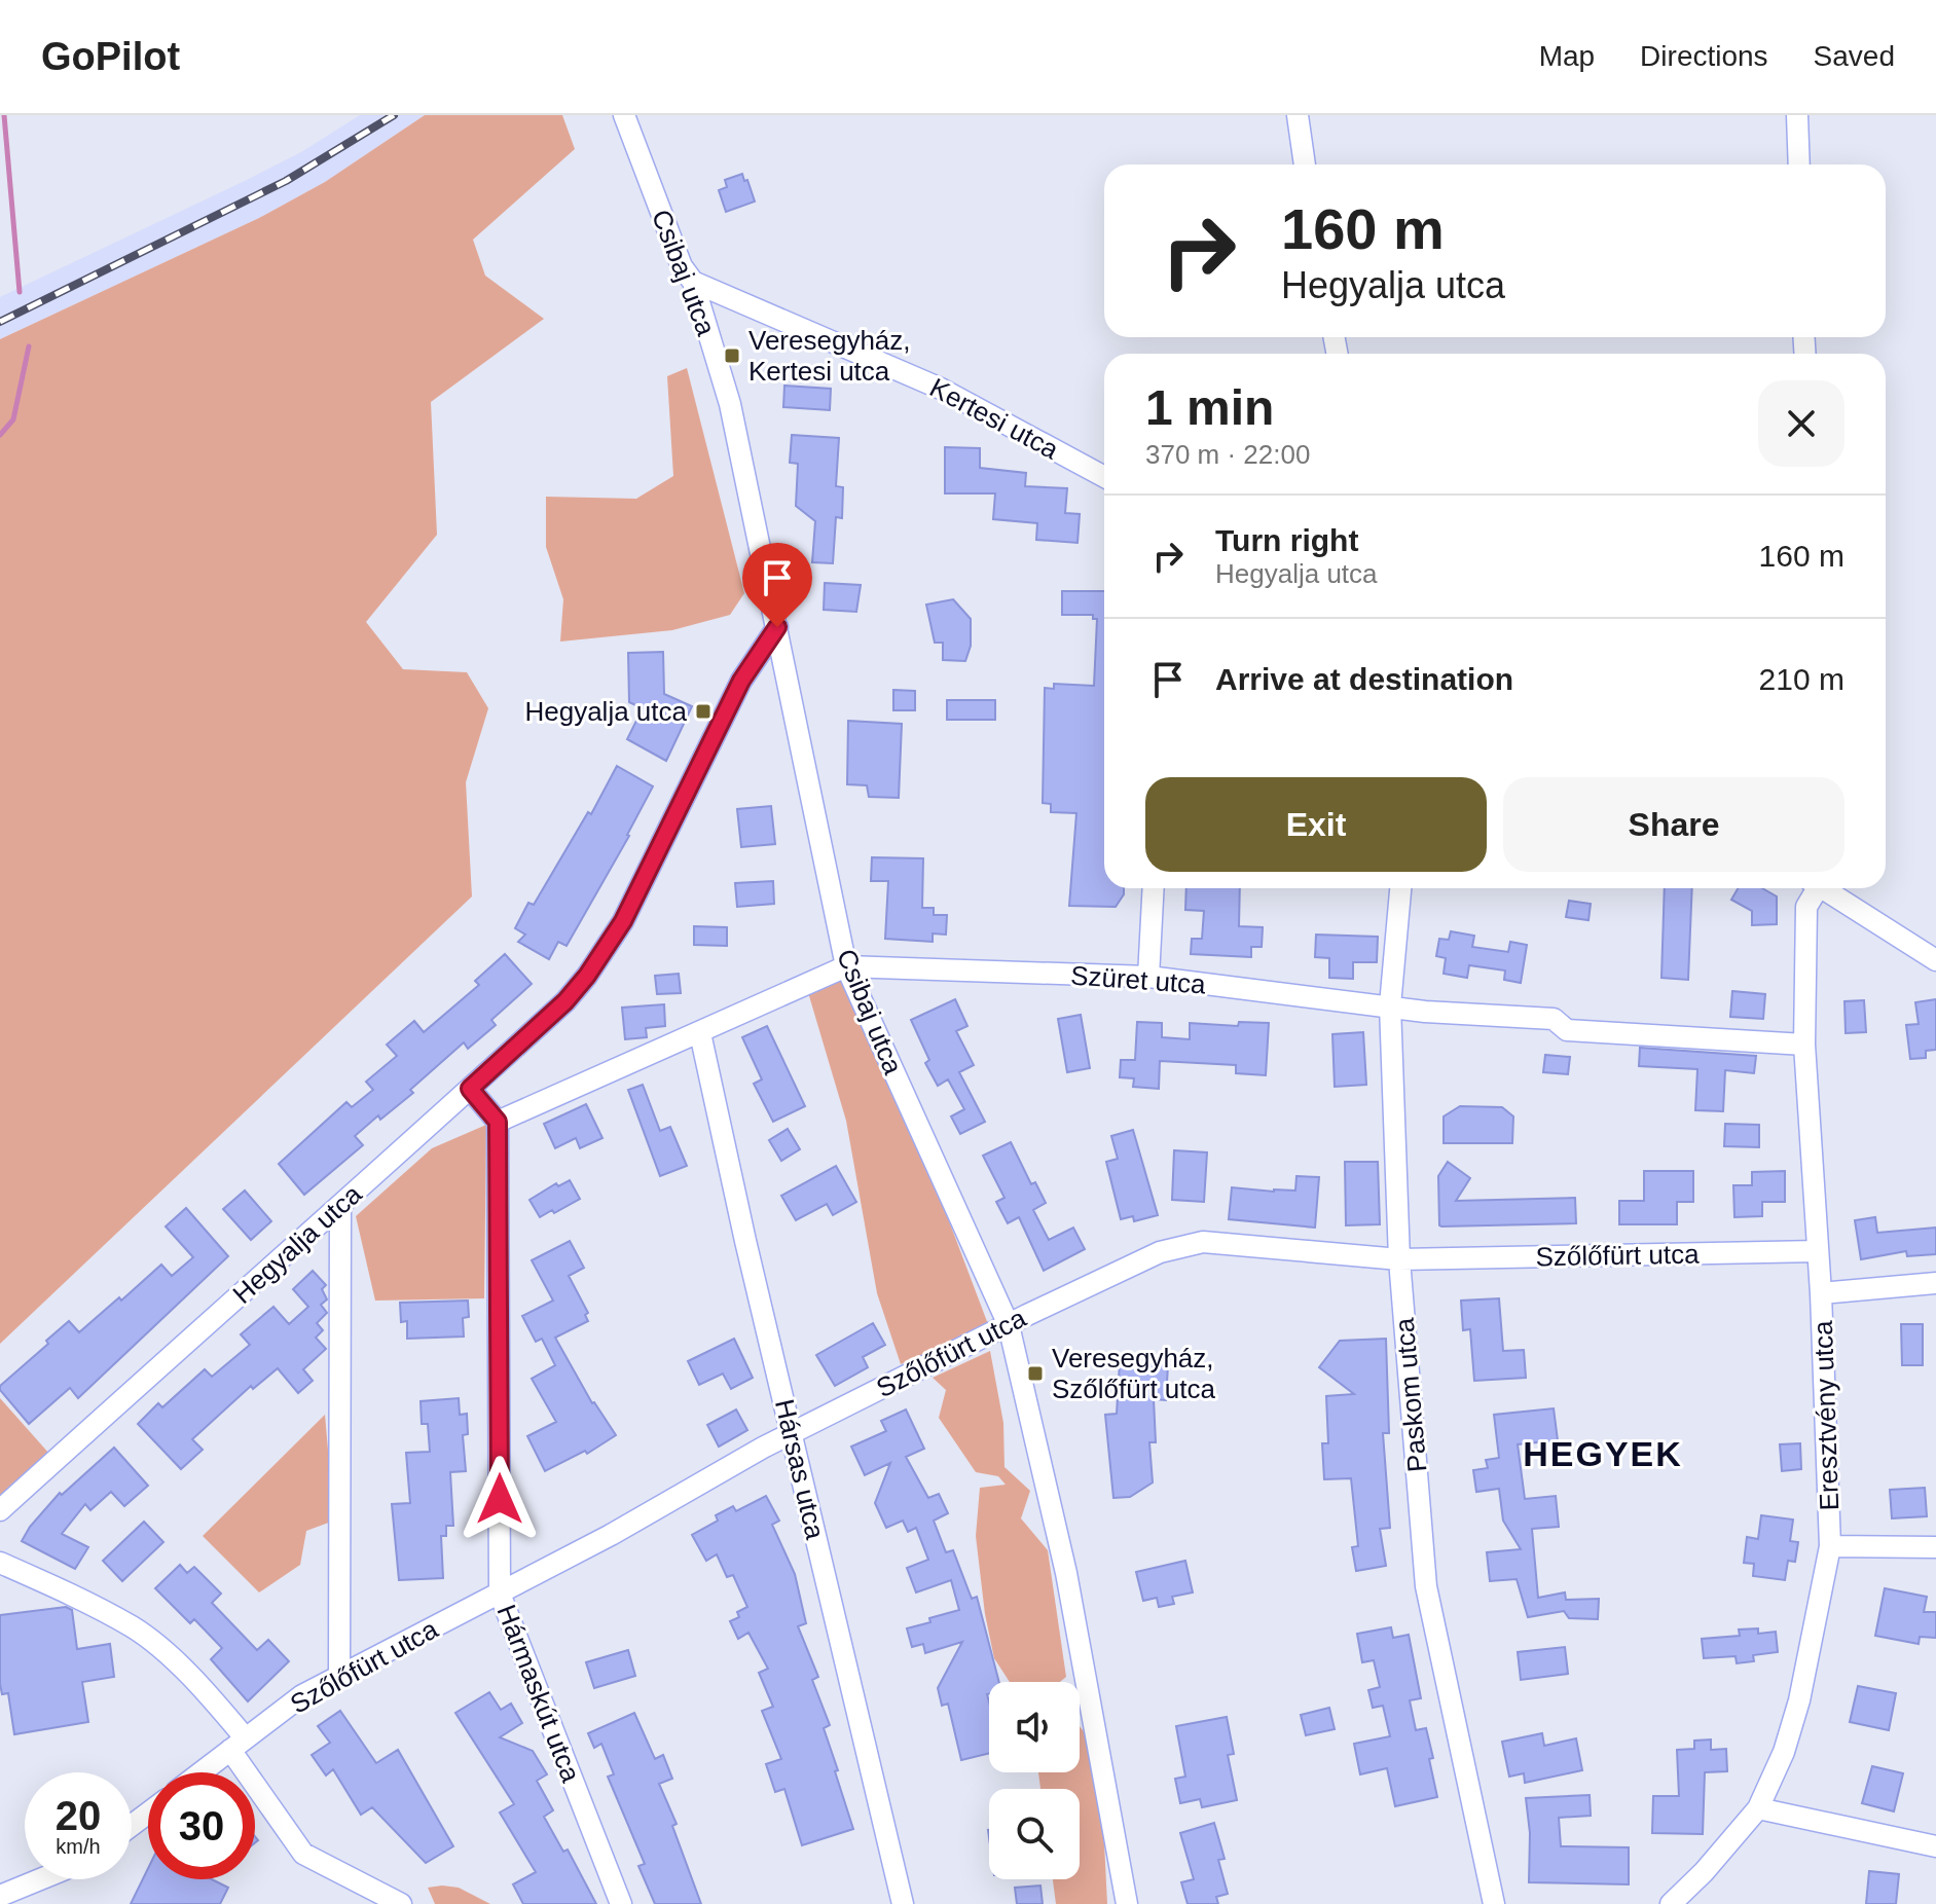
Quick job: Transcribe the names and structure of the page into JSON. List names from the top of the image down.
{
  "streets": {
    "street": [
      "Csibaj utca",
      "Kertesi utca",
      "Szüret utca",
      "Hegyalja utca",
      "Szőlőfürt utca",
      "Paskom utca",
      "Eresztvény utca",
      "Hársas utca",
      "Hármaskút utca"
    ]
  },
  "crossings": [
    ["Csibaj utca", "Kertesi utca"],
    ["Csibaj utca", "Szüret utca"],
    ["Csibaj utca", "Hegyalja utca"],
    ["Csibaj utca", "Szőlőfürt utca"],
    ["Szüret utca", "Paskom utca"],
    ["Szüret utca", "Eresztvény utca"],
    ["Szüret utca", "Hársas utca"],
    ["Szüret utca", "Hármaskút utca"],
    ["Szőlőfürt utca", "Paskom utca"],
    ["Szőlőfürt utca", "Eresztvény utca"],
    ["Szőlőfürt utca", "Hársas utca"],
    ["Szőlőfürt utca", "Hármaskút utca"]
  ],
  "districts": ["HEGYEK"],
  "places": {
    "transit": ["Veresegyház, Kertesi utca", "Hegyalja utca", "Veresegyház, Szőlőfürt utca"]
  },
  "page": {
    "header": "GoPilot",
    "nav": ["Map", "Directions", "Saved"],
    "turn": ["160 m", "Hegyalja utca"],
    "heading": ["1 min", "370 m · 22:00"],
    "list": [
      {
        "name": "Turn right",
        "note": "Hegyalja utca",
        "value": "160 m"
      },
      {
        "name": "Arrive at destination",
        "value": "210 m"
      }
    ],
    "buttons": ["Exit", "Share"],
    "speed": "20 km/h",
    "limit": "30"
  }
}
